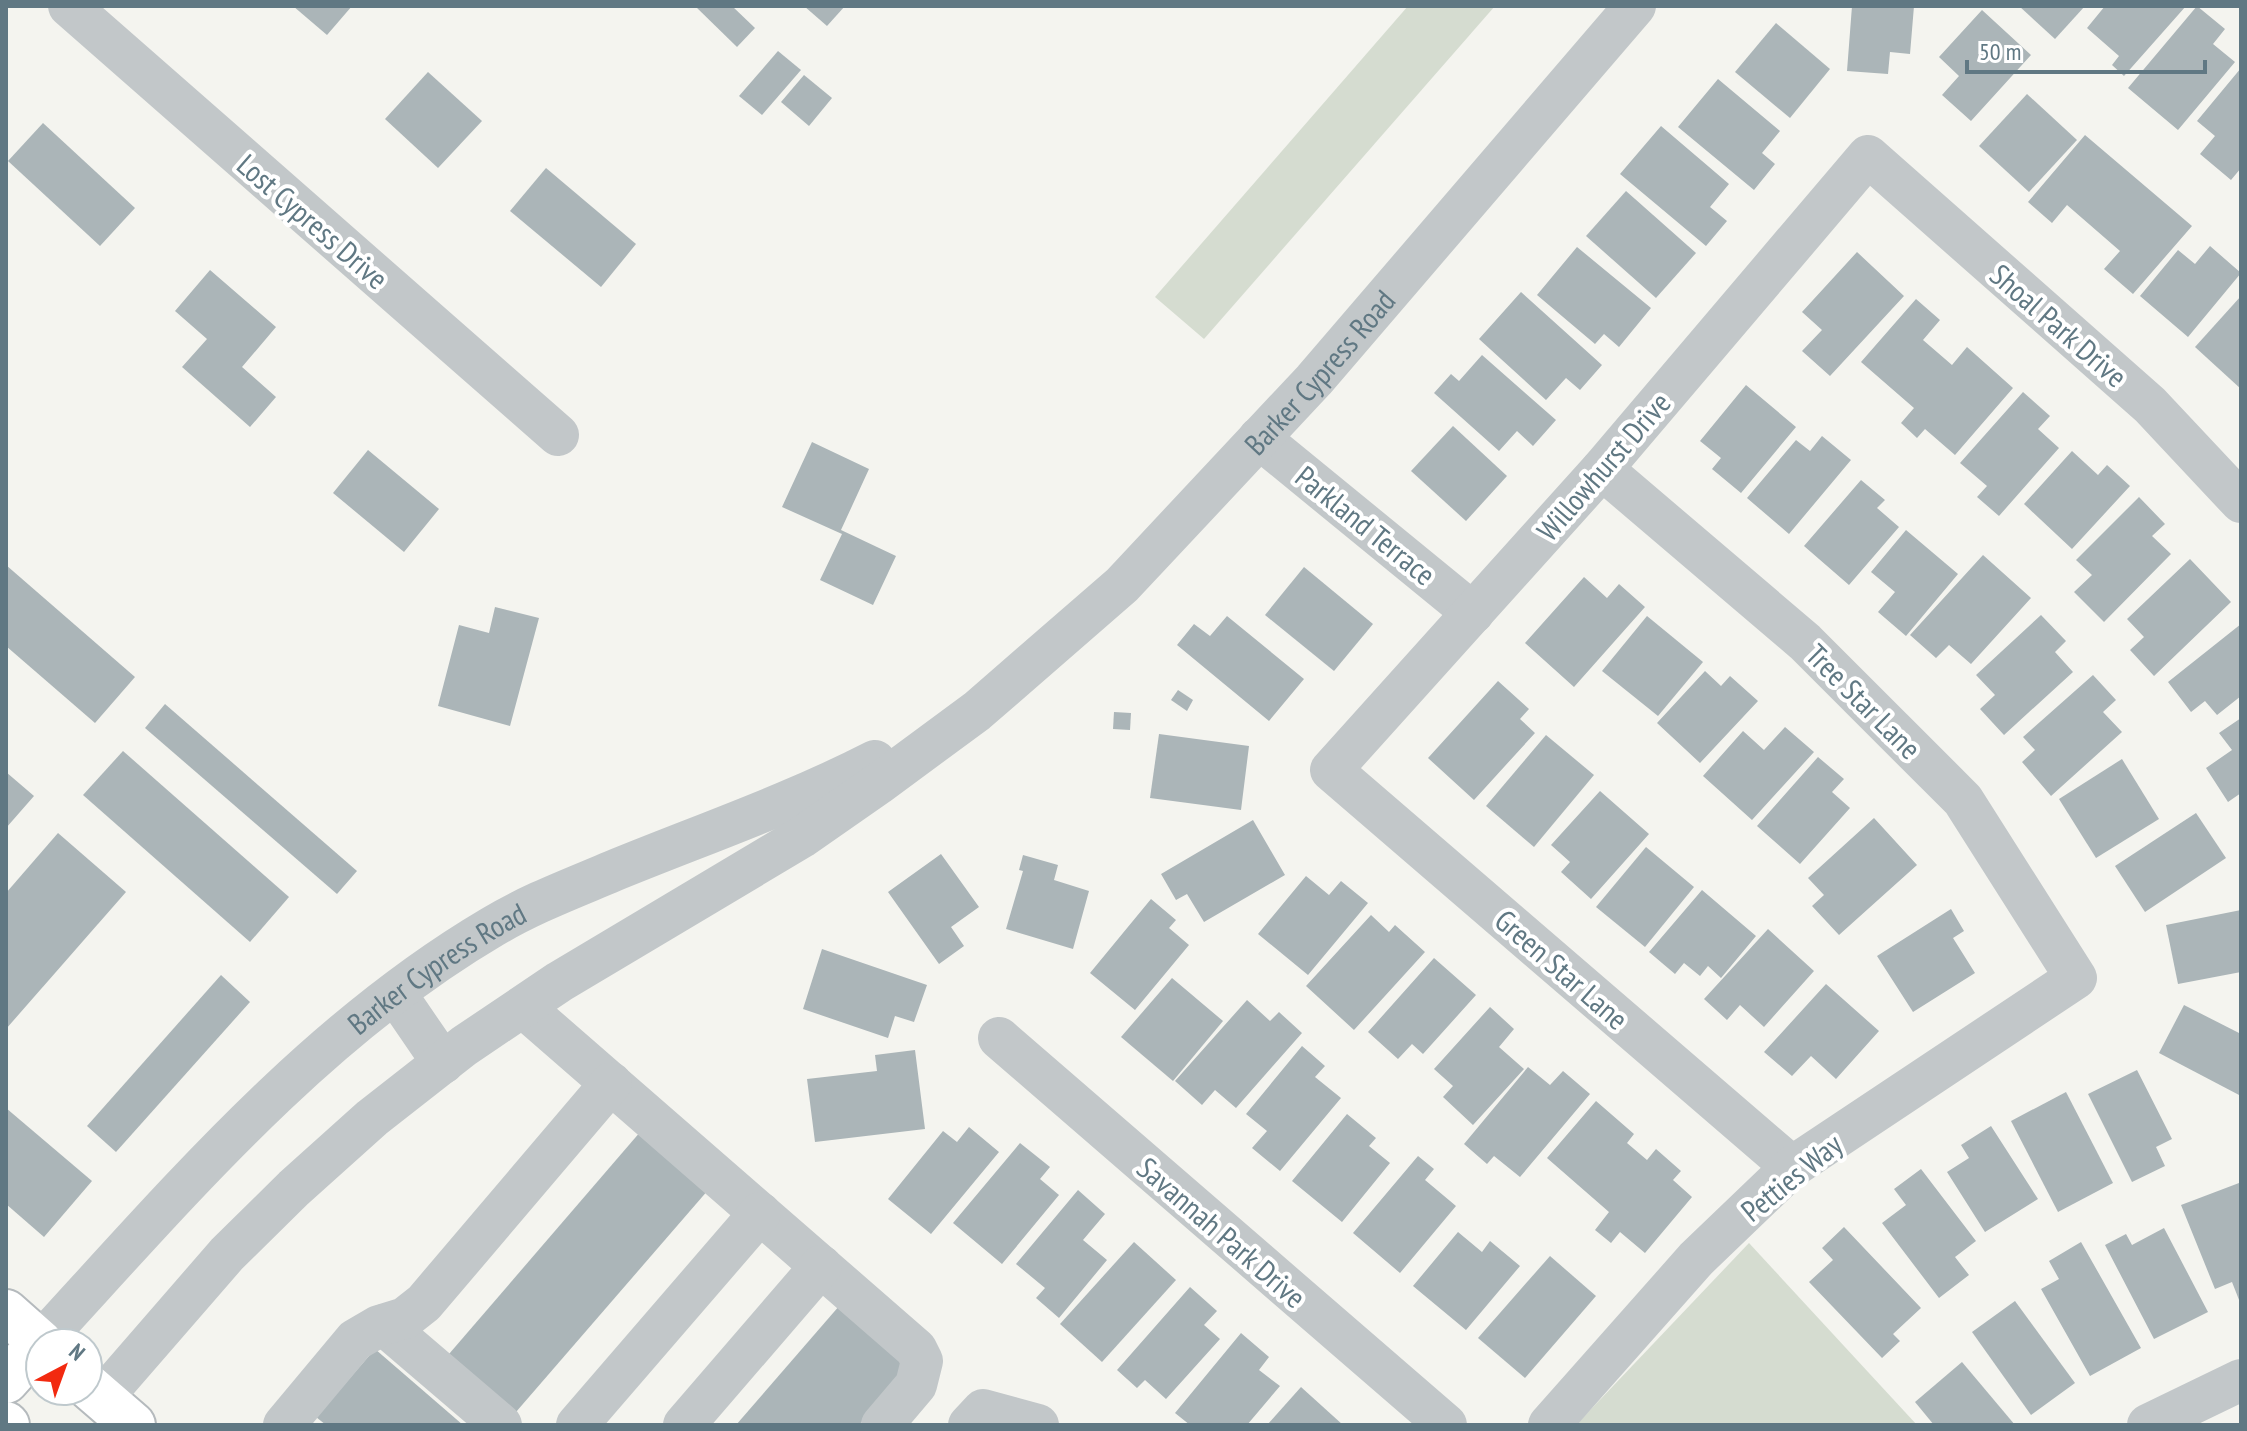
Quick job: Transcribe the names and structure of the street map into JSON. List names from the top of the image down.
{
  "streets": {
    "main road": ["Barker Cypress Road"],
    "street": [
      "Lost Cypress Drive",
      "Shoal Park Drive",
      "Willowhurst Drive",
      "Parkland Terrace",
      "Tree Star Lane",
      "Green Star Lane",
      "Petties Way",
      "Savannah Park Drive"
    ]
  },
  "crossings": [
    ["Shoal Park Drive", "Willowhurst Drive"],
    ["Barker Cypress Road", "Parkland Terrace"],
    ["Willowhurst Drive", "Parkland Terrace"],
    ["Willowhurst Drive", "Tree Star Lane"],
    ["Willowhurst Drive", "Green Star Lane"],
    ["Tree Star Lane", "Petties Way"],
    ["Green Star Lane", "Petties Way"]
  ],
  "scale_bar": "50 m",
  "north": "top right"
}
